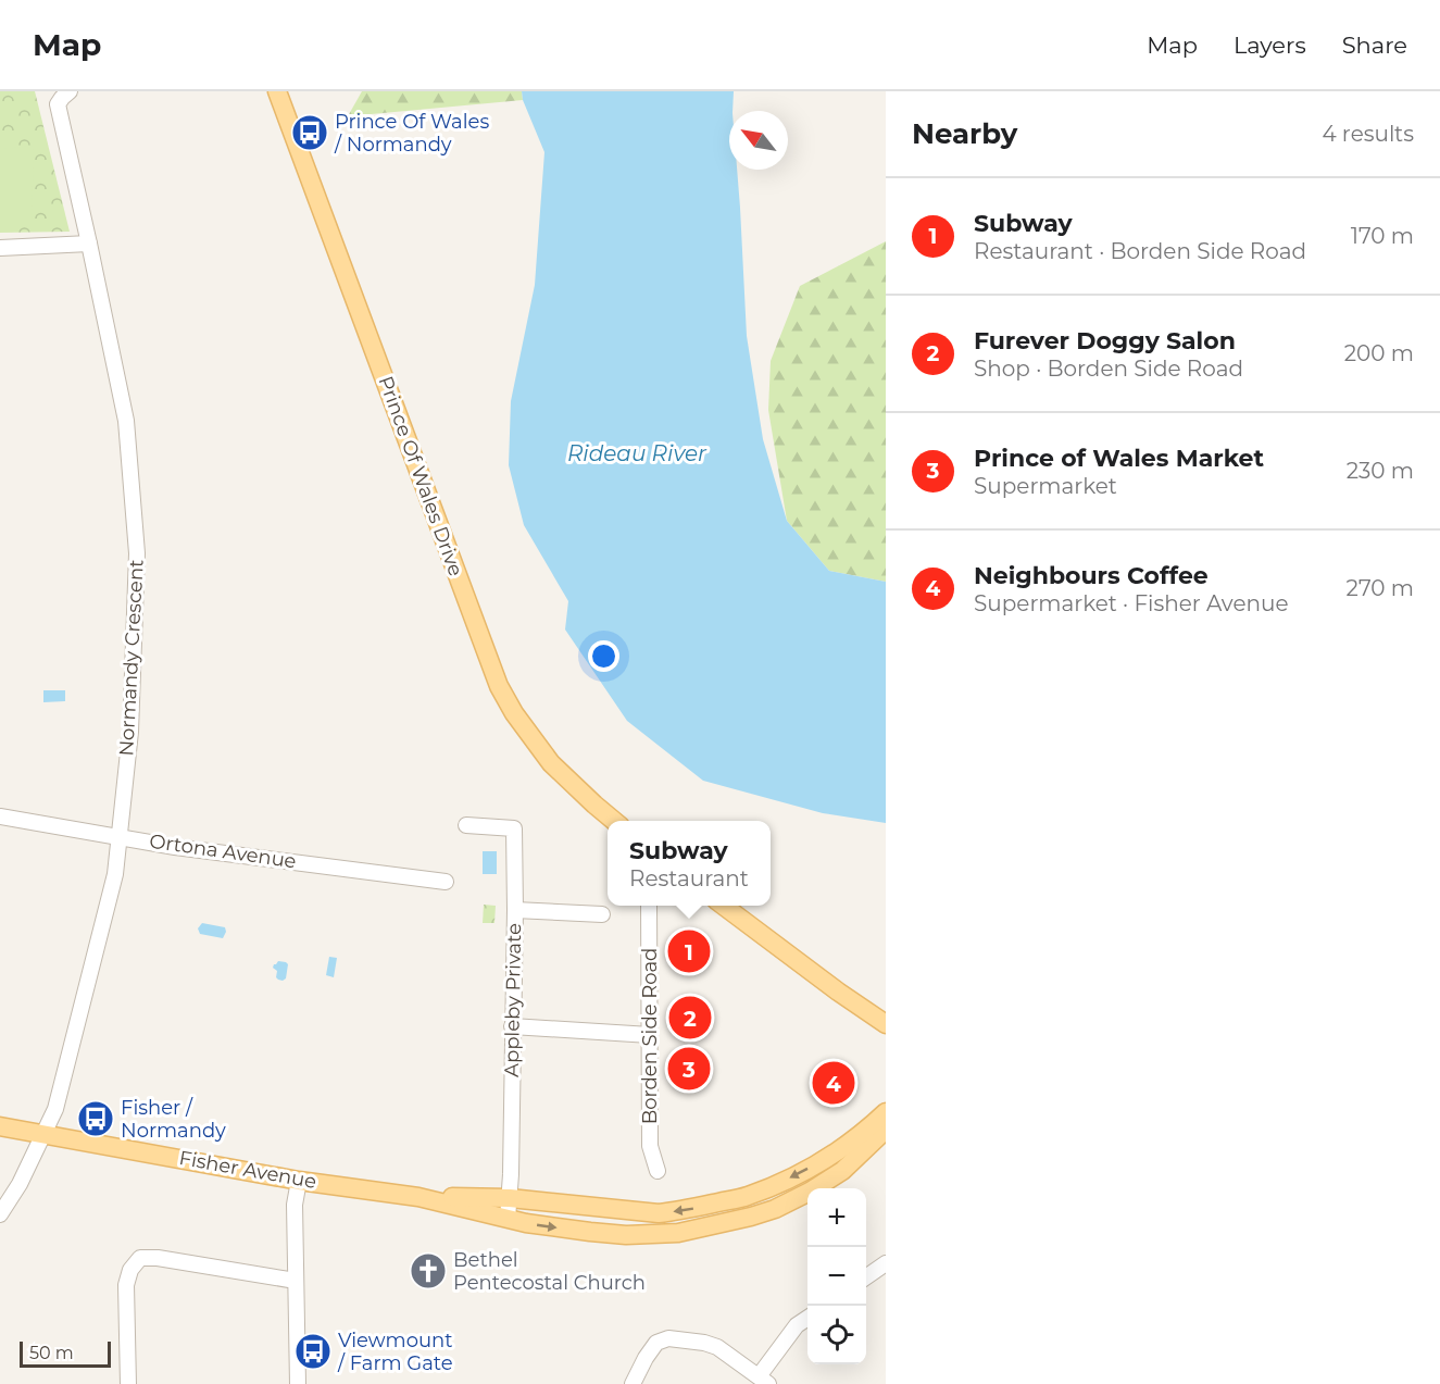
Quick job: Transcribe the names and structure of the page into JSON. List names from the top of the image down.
{
  "streets": {
    "main road": ["Prince Of Wales Drive", "Fisher Avenue"],
    "street": [
      "Normandy Crescent",
      "Ortona Avenue",
      "Appleby Private",
      "Borden Side Road"
    ]
  },
  "crossings": [
    ["Normandy Crescent", "Ortona Avenue"],
    ["Normandy Crescent", "Fisher Avenue"],
    ["Appleby Private", "Fisher Avenue"]
  ],
  "water": ["Rideau River"],
  "places": {
    "bus stop": ["Prince Of Wales / Normandy", "Fisher / Normandy", "Viewmount / Farm Gate"],
    "church": ["Bethel Pentecostal Church"]
  },
  "scale_bar": "50 m",
  "north": "top left",
  "page": {
    "header": "Map",
    "nav": ["Map", "Layers", "Share"],
    "heading": ["Nearby", "4 results"],
    "list": [
      {
        "mark": "1",
        "name": "Subway",
        "note": "Restaurant · Borden Side Road",
        "value": "170 m"
      },
      {
        "mark": "2",
        "name": "Furever Doggy Salon",
        "note": "Shop · Borden Side Road",
        "value": "200 m"
      },
      {
        "mark": "3",
        "name": "Prince of Wales Market",
        "note": "Supermarket",
        "value": "230 m"
      },
      {
        "mark": "4",
        "name": "Neighbours Coffee",
        "note": "Supermarket · Fisher Avenue",
        "value": "270 m"
      }
    ],
    "popup": ["Subway", "Restaurant"],
    "pins": [
      "1",
      "2",
      "3",
      "4"
    ],
    "map_buttons": ["+", "−"],
    "scale": "50 m"
  }
}
